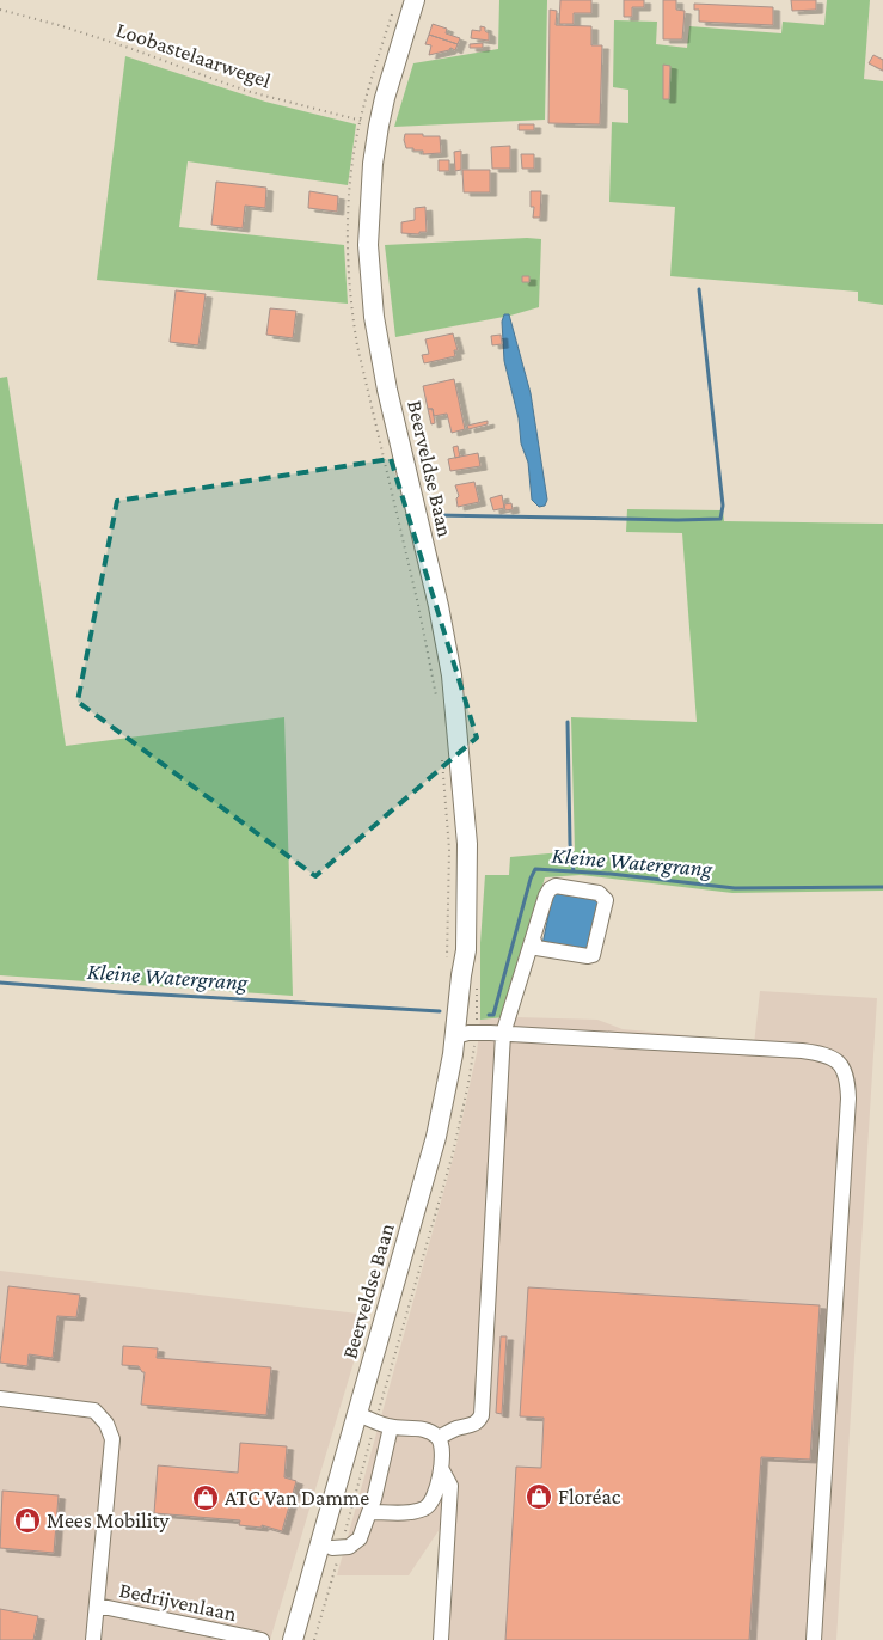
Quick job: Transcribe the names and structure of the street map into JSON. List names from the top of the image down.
{
  "streets": {
    "main road": ["Beerveldse Baan"],
    "street": ["Bedrijvenlaan"],
    "path": ["Loobastelaarwegel"]
  },
  "crossings": [
    ["Loobastelaarwegel", "Beerveldse Baan"]
  ],
  "water": ["Kleine Watergrang"],
  "places": {
    "shop": ["Floréac", "ATC Van Damme", "Mees Mobility"]
  }
}
